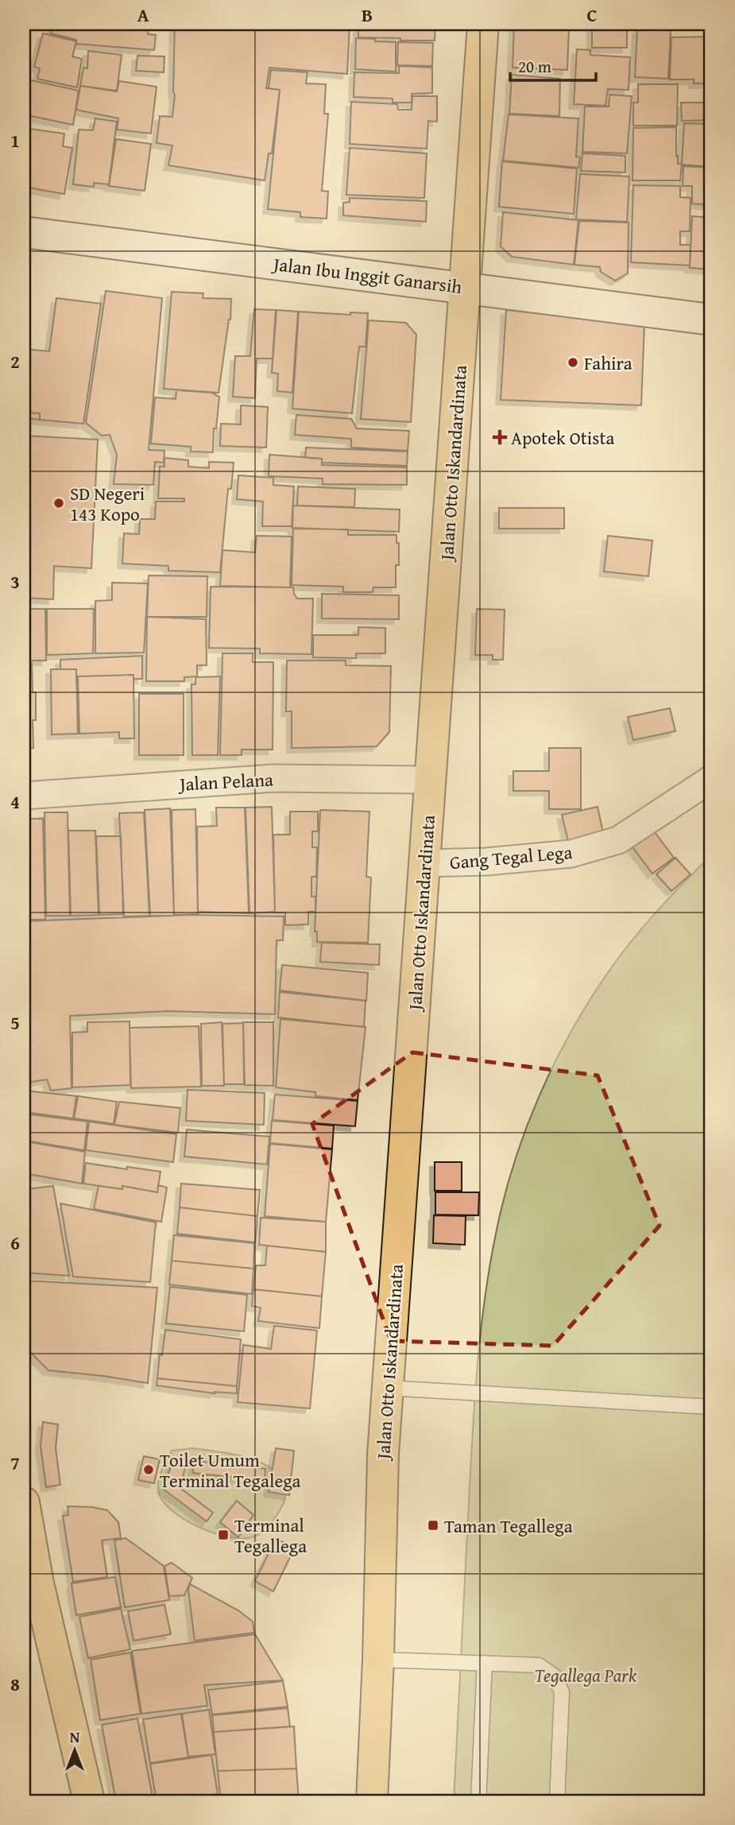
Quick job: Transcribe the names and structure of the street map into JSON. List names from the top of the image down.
{
  "streets": {
    "main road": ["Jalan Ibu Inggit Ganarsih", "Jalan Otto Iskandardinata"],
    "street": ["Jalan Pelana", "Gang Tegal Lega"]
  },
  "crossings": [
    ["Jalan Ibu Inggit Ganarsih", "Jalan Otto Iskandardinata"],
    ["Jalan Otto Iskandardinata", "Jalan Pelana"],
    ["Jalan Otto Iskandardinata", "Gang Tegal Lega"]
  ],
  "parks": ["Tegallega Park"],
  "places": {
    "other": ["Fahira", "SD Negeri 143 Kopo", "Toilet Umum Terminal Tegalega"],
    "health": ["Apotek Otista"],
    "transit": ["Taman Tegallega", "Terminal Tegallega"]
  },
  "scale_bar": "20 m",
  "north": "top",
  "grid": {
    "columns": ["A", "B", "C"],
    "rows": [
      "1",
      "2",
      "3",
      "4",
      "5",
      "6",
      "7",
      "8"
    ]
  }
}
